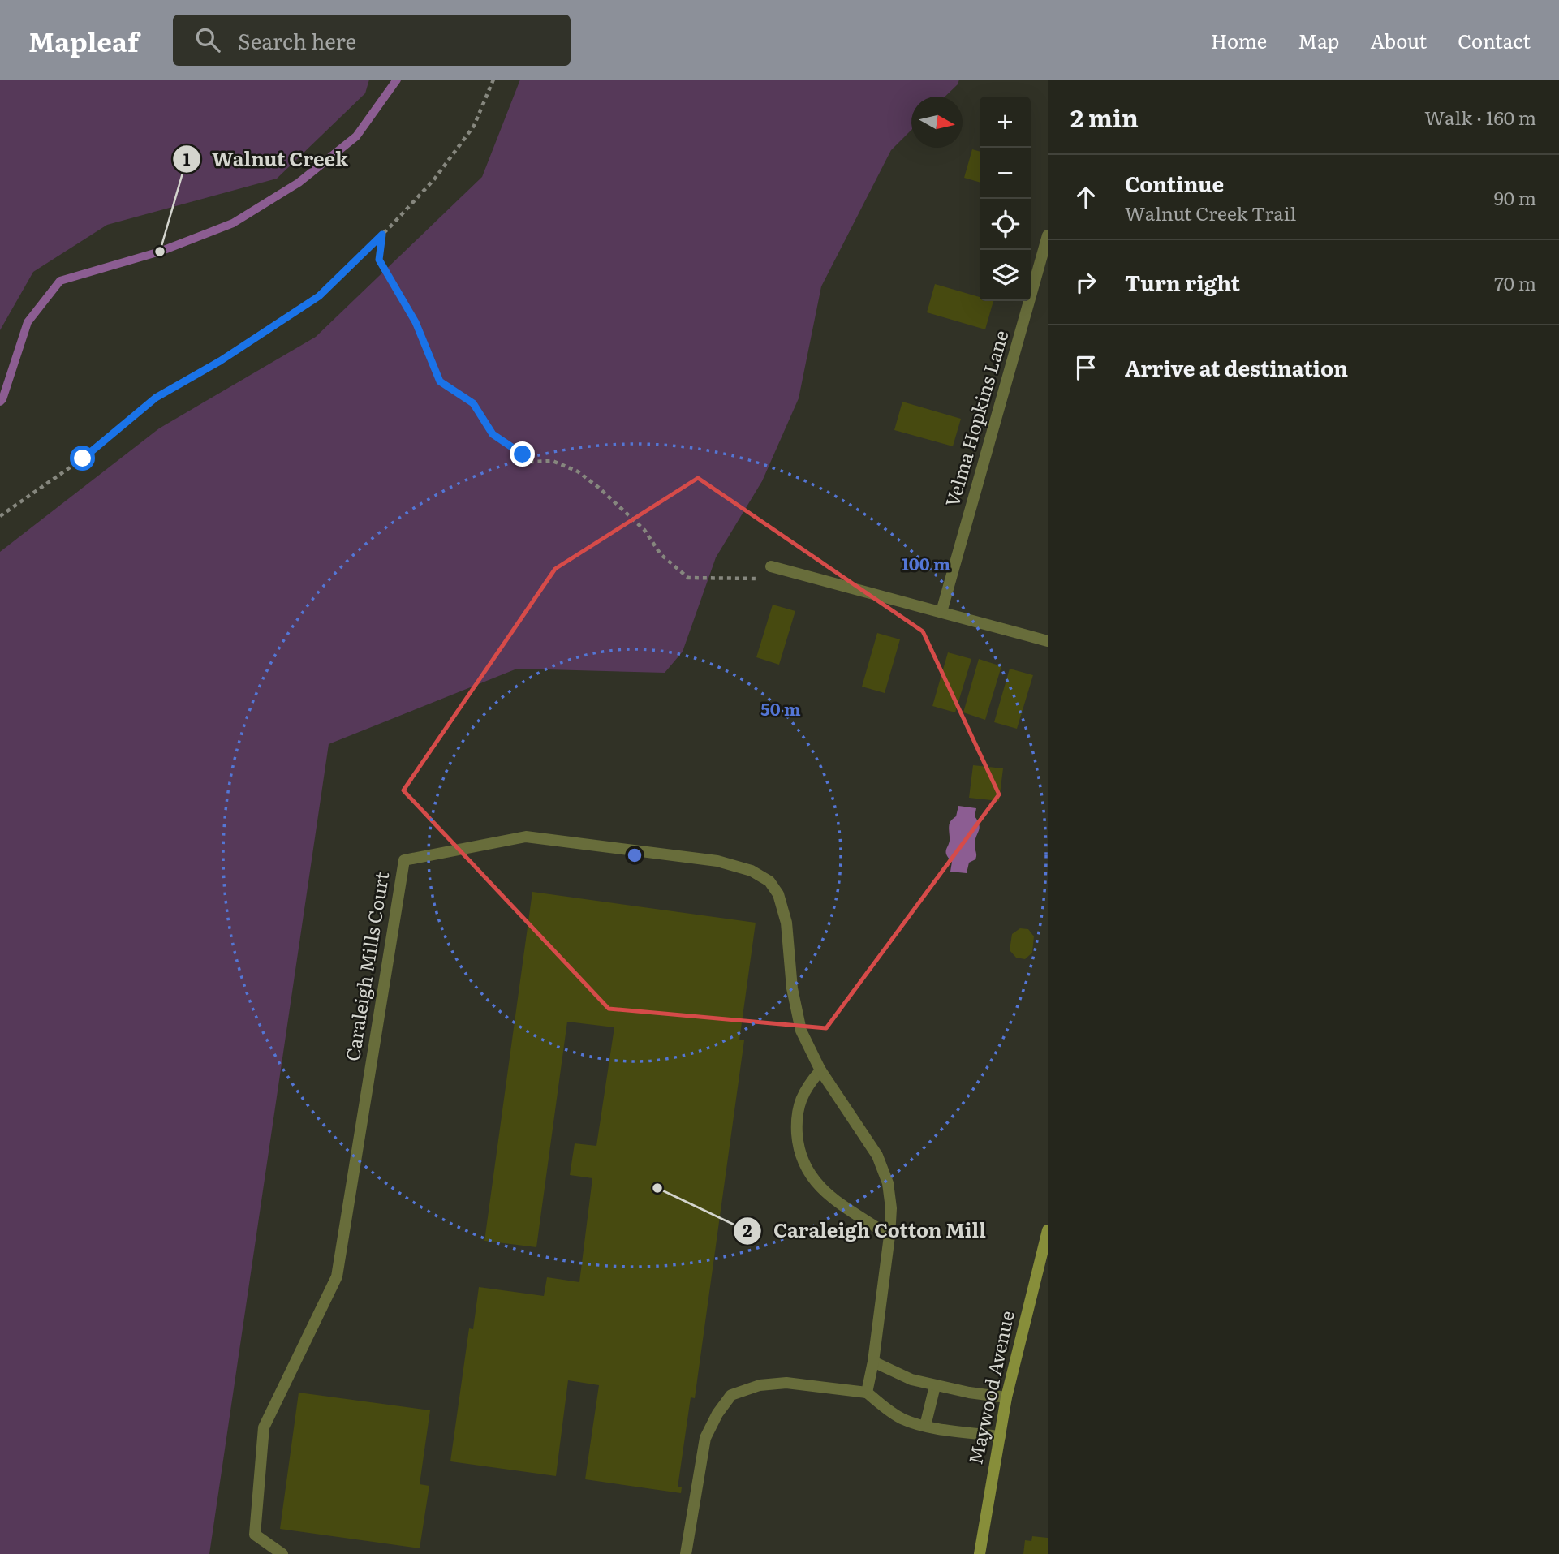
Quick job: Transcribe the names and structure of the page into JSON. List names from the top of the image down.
{
  "streets": {
    "main road": ["Maywood Avenue"],
    "street": ["Velma Hopkins Lane", "Caraleigh Mills Court"]
  },
  "places": ["Walnut Creek", "Caraleigh Cotton Mill"],
  "north": "right",
  "page": {
    "header": "Mapleaf",
    "search": "Search here",
    "nav": [
      "Home",
      "Map",
      "About",
      "Contact"
    ],
    "heading": ["2 min", "Walk · 160 m"],
    "map_buttons": ["+", "−"],
    "list": [
      ["Continue", "Walnut Creek Trail", "90 m"],
      ["Turn right", "70 m"],
      "Arrive at destination"
    ]
  },
  "rings": ["100 m", "50 m"]
}
